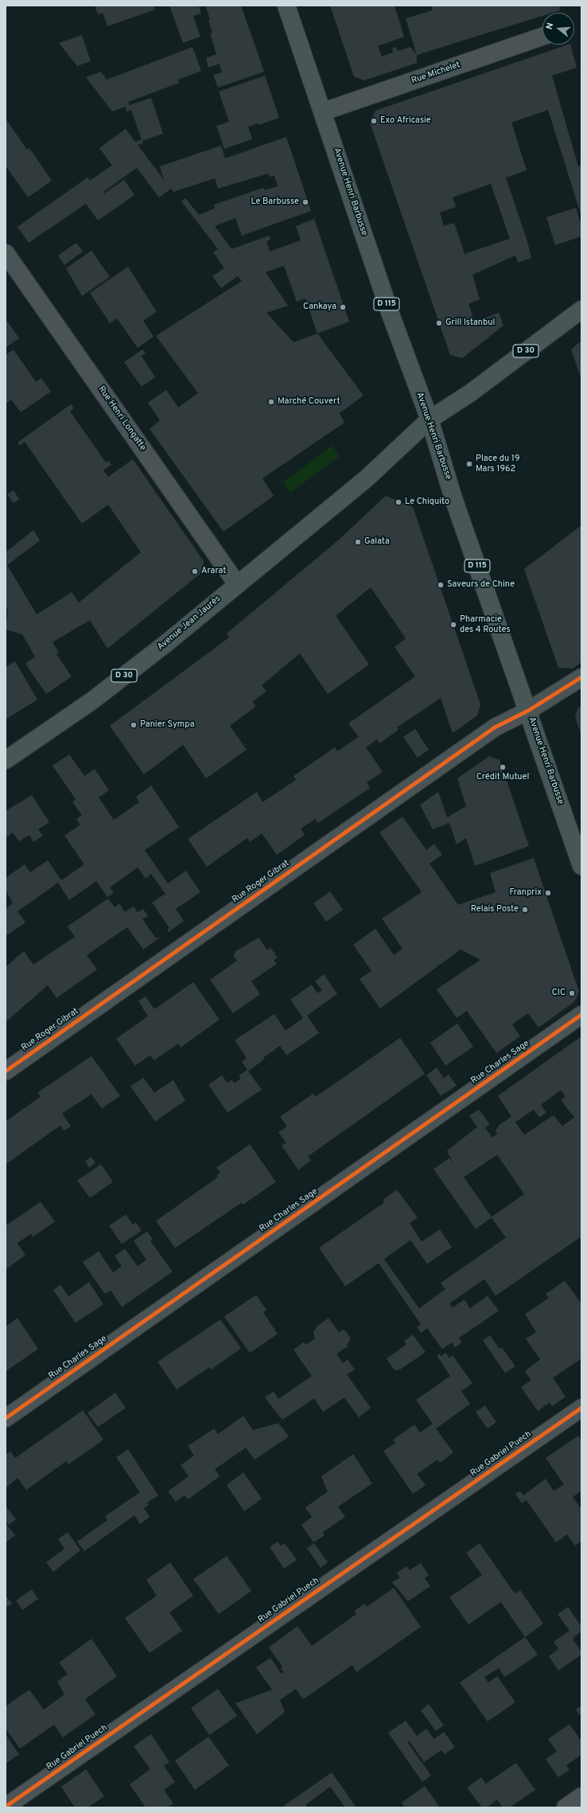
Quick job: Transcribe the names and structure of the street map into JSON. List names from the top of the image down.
{
  "streets": {
    "main road": [
      "Avenue Henri Barbusse",
      "D 115",
      "D 30",
      "Avenue Jean Jaurès"
    ],
    "street": [
      "Rue Michelet",
      "Rue Henri Longatte",
      "Rue Roger Gibrat",
      "Rue Charles Sage",
      "Rue Gabriel Puech"
    ]
  },
  "crossings": [
    ["Rue Michelet", "Avenue Henri Barbusse"],
    ["Avenue Henri Barbusse", "D 30"],
    ["Avenue Henri Barbusse", "Avenue Jean Jaurès"],
    ["Avenue Henri Barbusse", "Rue Roger Gibrat"],
    ["D 30", "Avenue Jean Jaurès"],
    ["Rue Henri Longatte", "Avenue Jean Jaurès"]
  ],
  "places": [
    "Exo Africasie",
    "Le Barbusse",
    "Cankaya",
    "Grill Istanbul",
    "Marché Couvert",
    "Place du 19 Mars 1962",
    "Le Chiquito",
    "Galata",
    "Ararat",
    "Saveurs de Chine",
    "Pharmacie des 4 Routes",
    "Panier Sympa",
    "Crédit Mutuel",
    "Franprix",
    "Relais Poste",
    "CIC"
  ],
  "north": "left"
}
